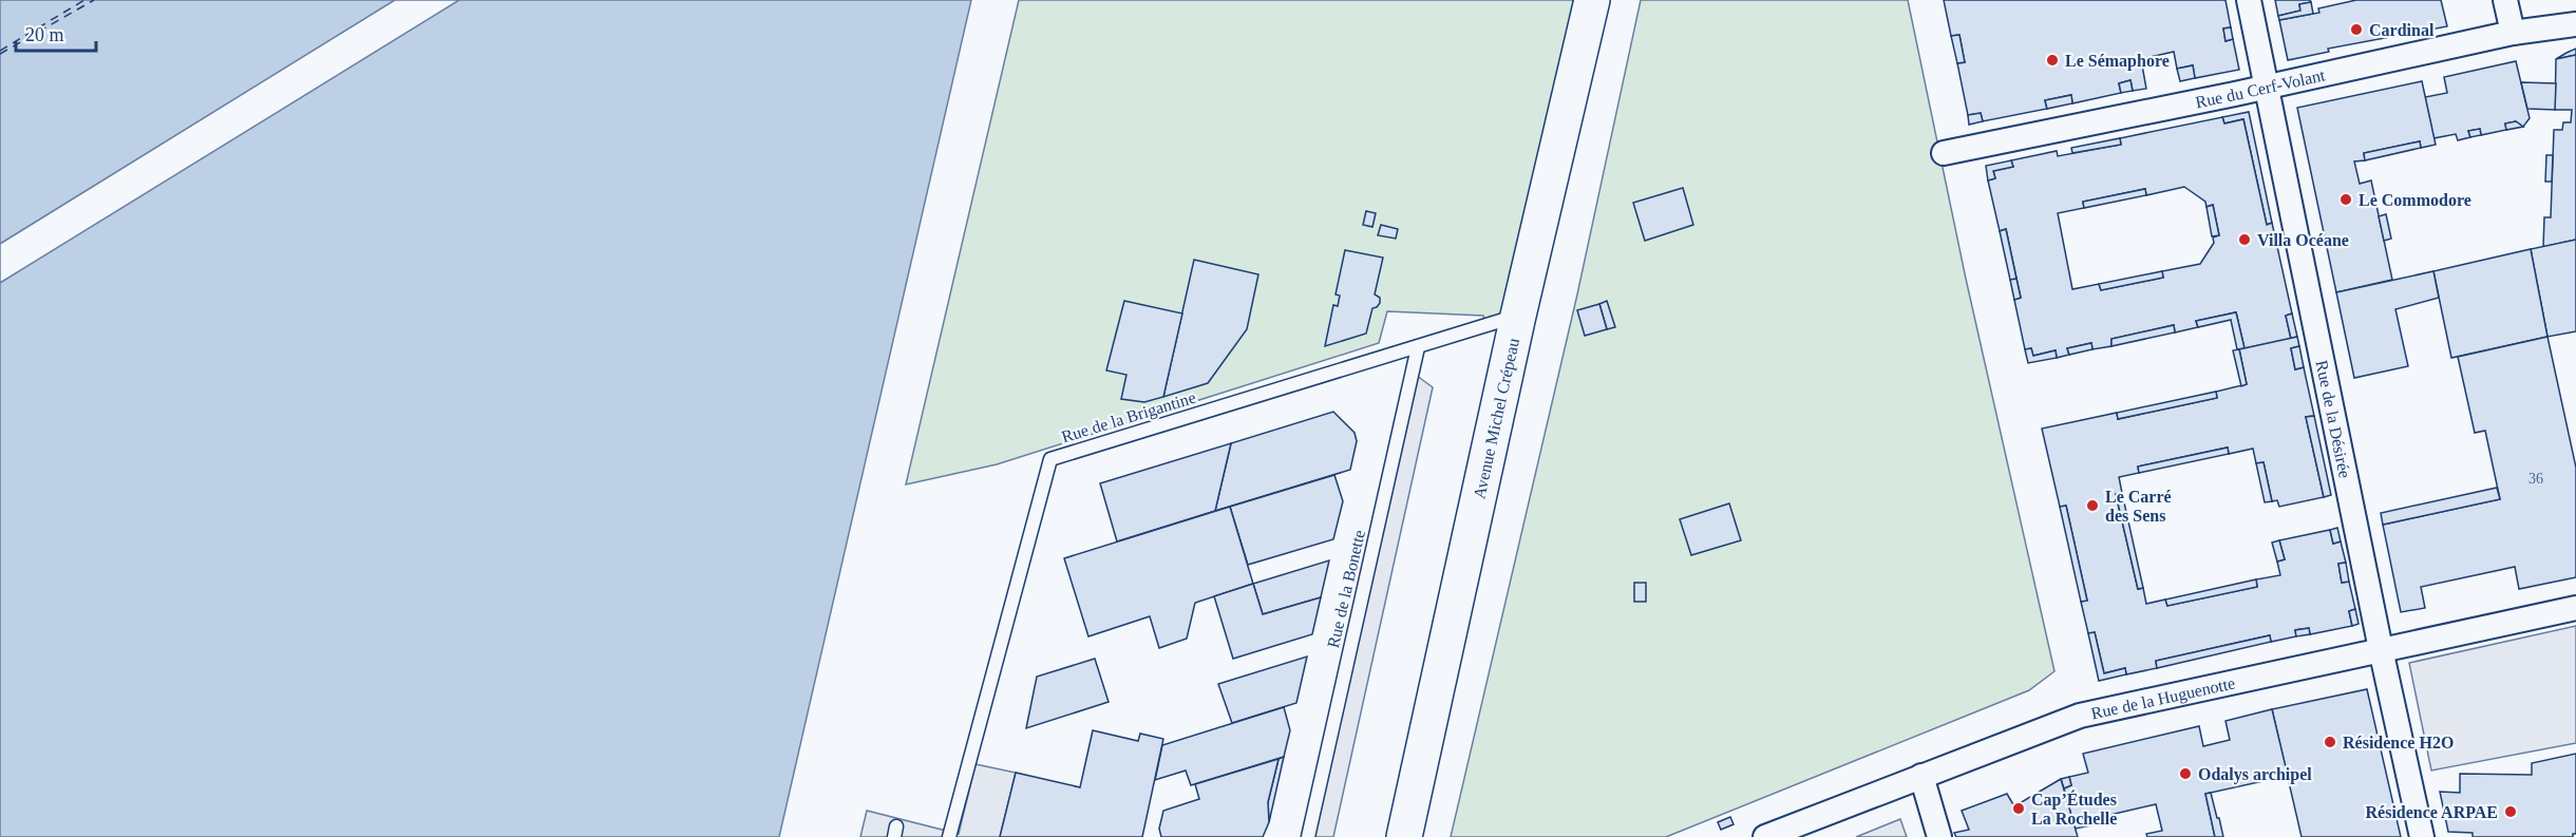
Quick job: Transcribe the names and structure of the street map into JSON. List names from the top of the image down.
{
  "streets": {
    "street": [
      "Rue du Cerf-Volant",
      "Avenue Michel Crépeau",
      "Rue de la Désirée",
      "Rue de la Huguenotte"
    ],
    "lane": ["Rue de la Brigantine", "Rue de la Bonette"]
  },
  "crossings": [
    ["Rue du Cerf-Volant", "Rue de la Désirée"],
    ["Rue de la Brigantine", "Avenue Michel Crépeau"],
    ["Rue de la Brigantine", "Rue de la Bonette"],
    ["Rue de la Désirée", "Rue de la Huguenotte"]
  ],
  "places": [
    "Cardinal",
    "Le Sémaphore",
    "Le Commodore",
    "Villa Océane",
    "Le Carré des Sens",
    "Résidence H2O",
    "Odalys archipel",
    "Cap’Études La Rochelle",
    "Résidence ARPAE"
  ],
  "house_numbers": ["36"],
  "scale_bar": "20 m"
}
